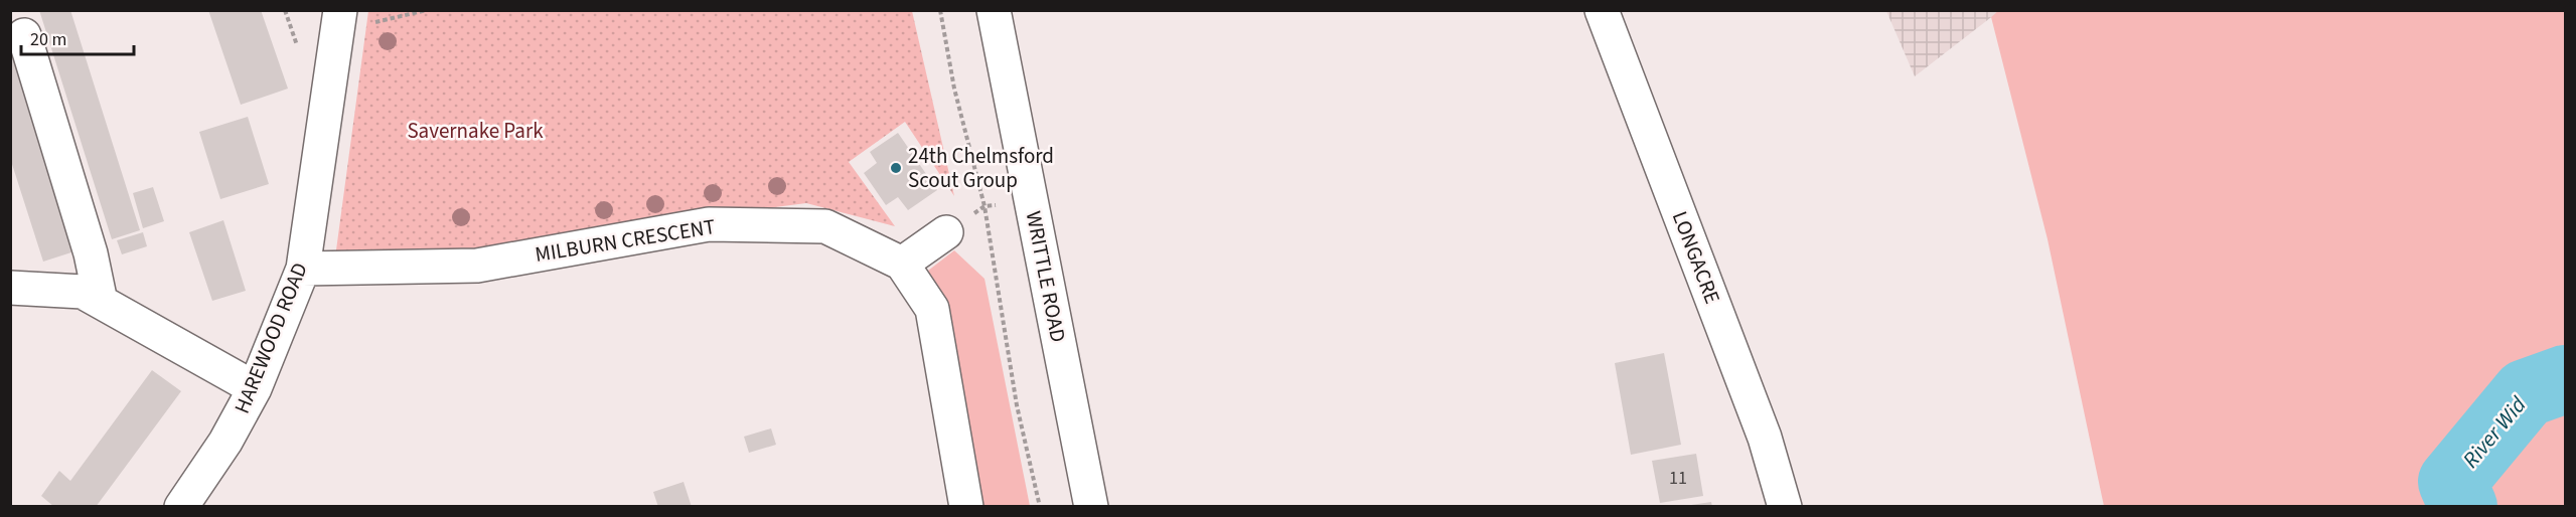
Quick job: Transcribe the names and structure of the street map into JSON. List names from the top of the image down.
{
  "streets": {
    "street": [
      "MILBURN CRESCENT",
      "LONGACRE",
      "WRITTLE ROAD",
      "HAREWOOD ROAD"
    ]
  },
  "crossings": [
    ["MILBURN CRESCENT", "HAREWOOD ROAD"]
  ],
  "water": ["River Wid"],
  "parks": ["Savernake Park"],
  "places": ["24th Chelmsford Scout Group"],
  "house_numbers": ["11"],
  "scale_bar": "20 m"
}
